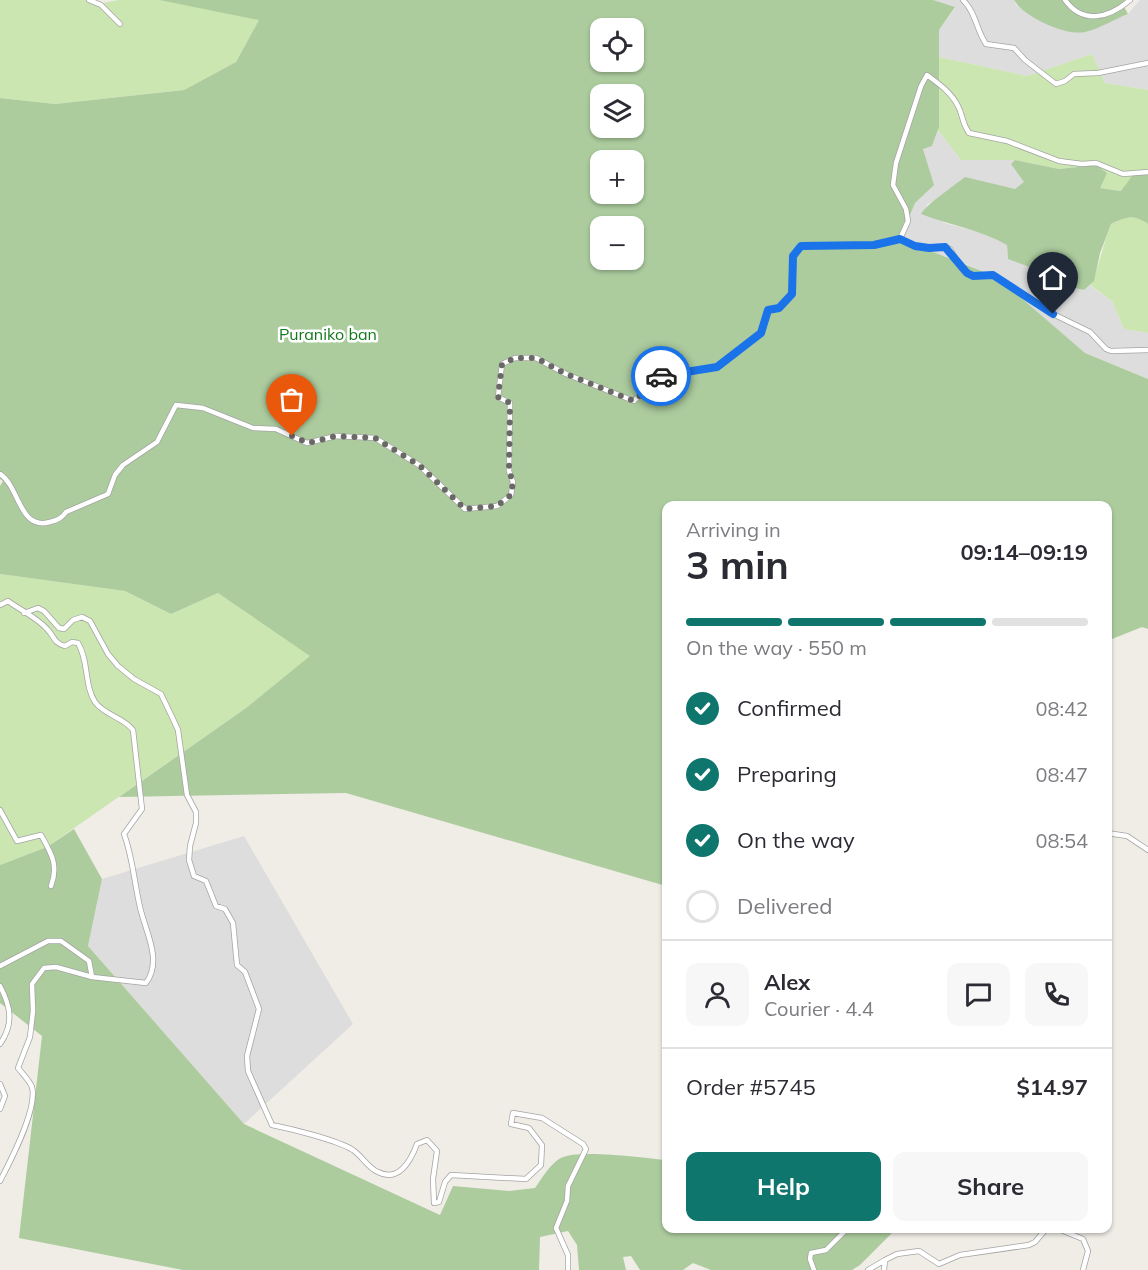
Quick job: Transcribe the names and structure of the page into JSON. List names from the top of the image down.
{
  "parks": ["Puraniko ban"],
  "page": {
    "map_buttons": ["+", "−"],
    "heading": ["3 min", "Arriving in", "09:14–09:19"],
    "panel": [
      "Alex",
      "Courier · 4.4",
      "Order #5745",
      "$14.97"
    ],
    "bar": "On the way · 550 m",
    "list": [
      ["Confirmed", "08:42"],
      ["Preparing", "08:47"],
      ["On the way", "08:54"],
      "Delivered"
    ],
    "buttons": ["Help", "Share"]
  }
}
